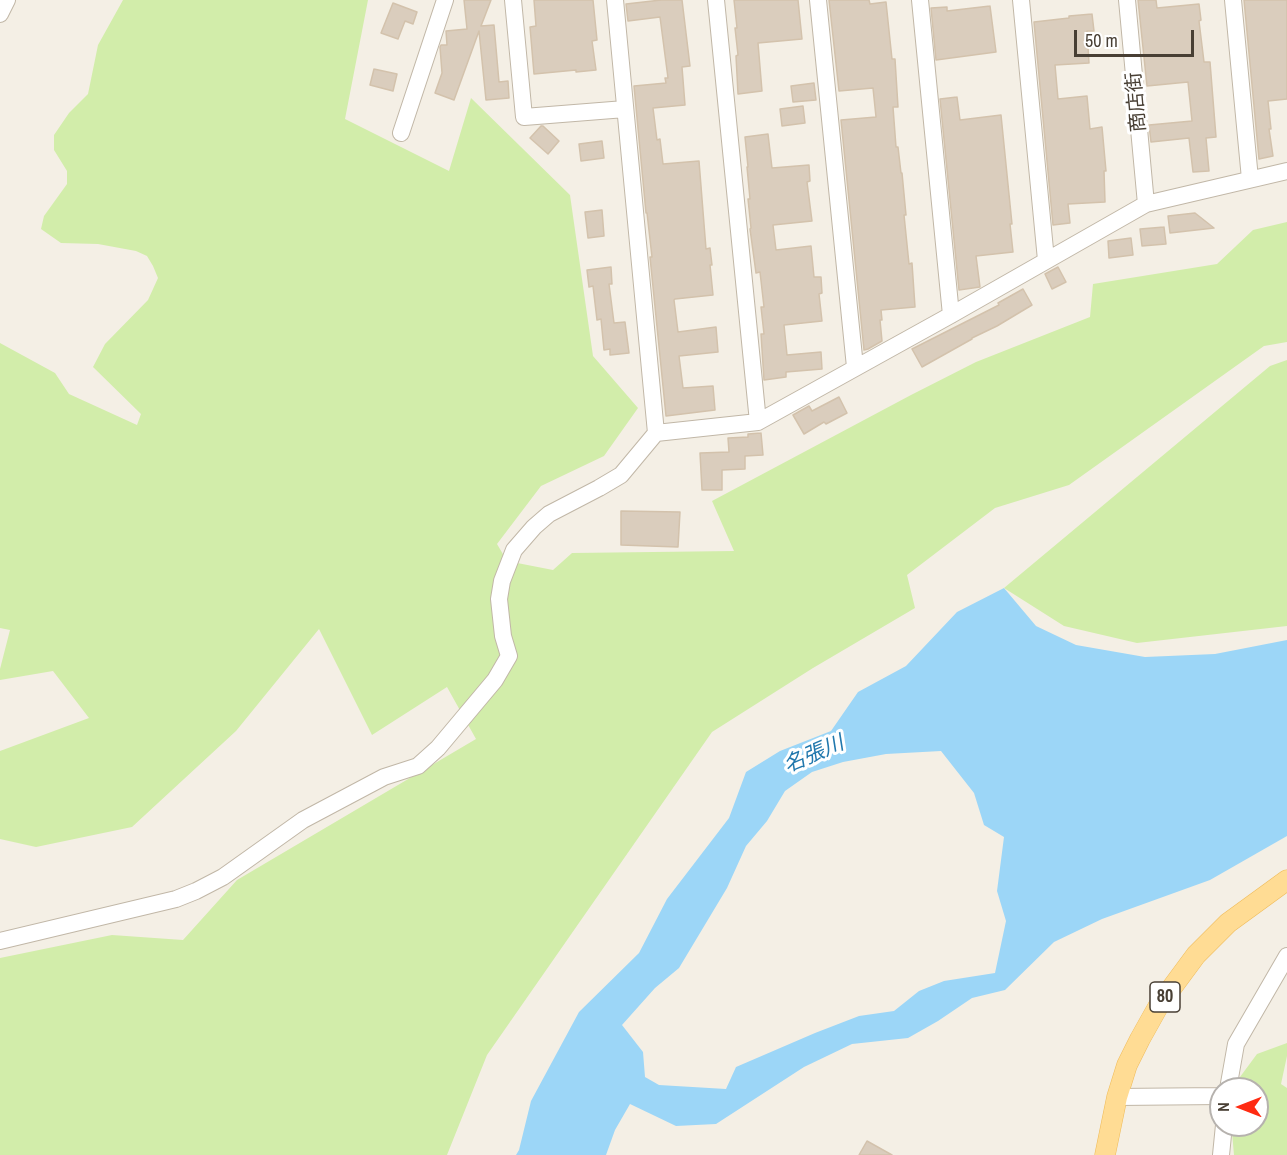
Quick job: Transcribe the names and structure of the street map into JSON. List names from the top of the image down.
{
  "streets": {
    "main road": ["80"],
    "street": ["商店街"]
  },
  "water": ["名張川"],
  "scale_bar": "50 m",
  "north": "left"
}
